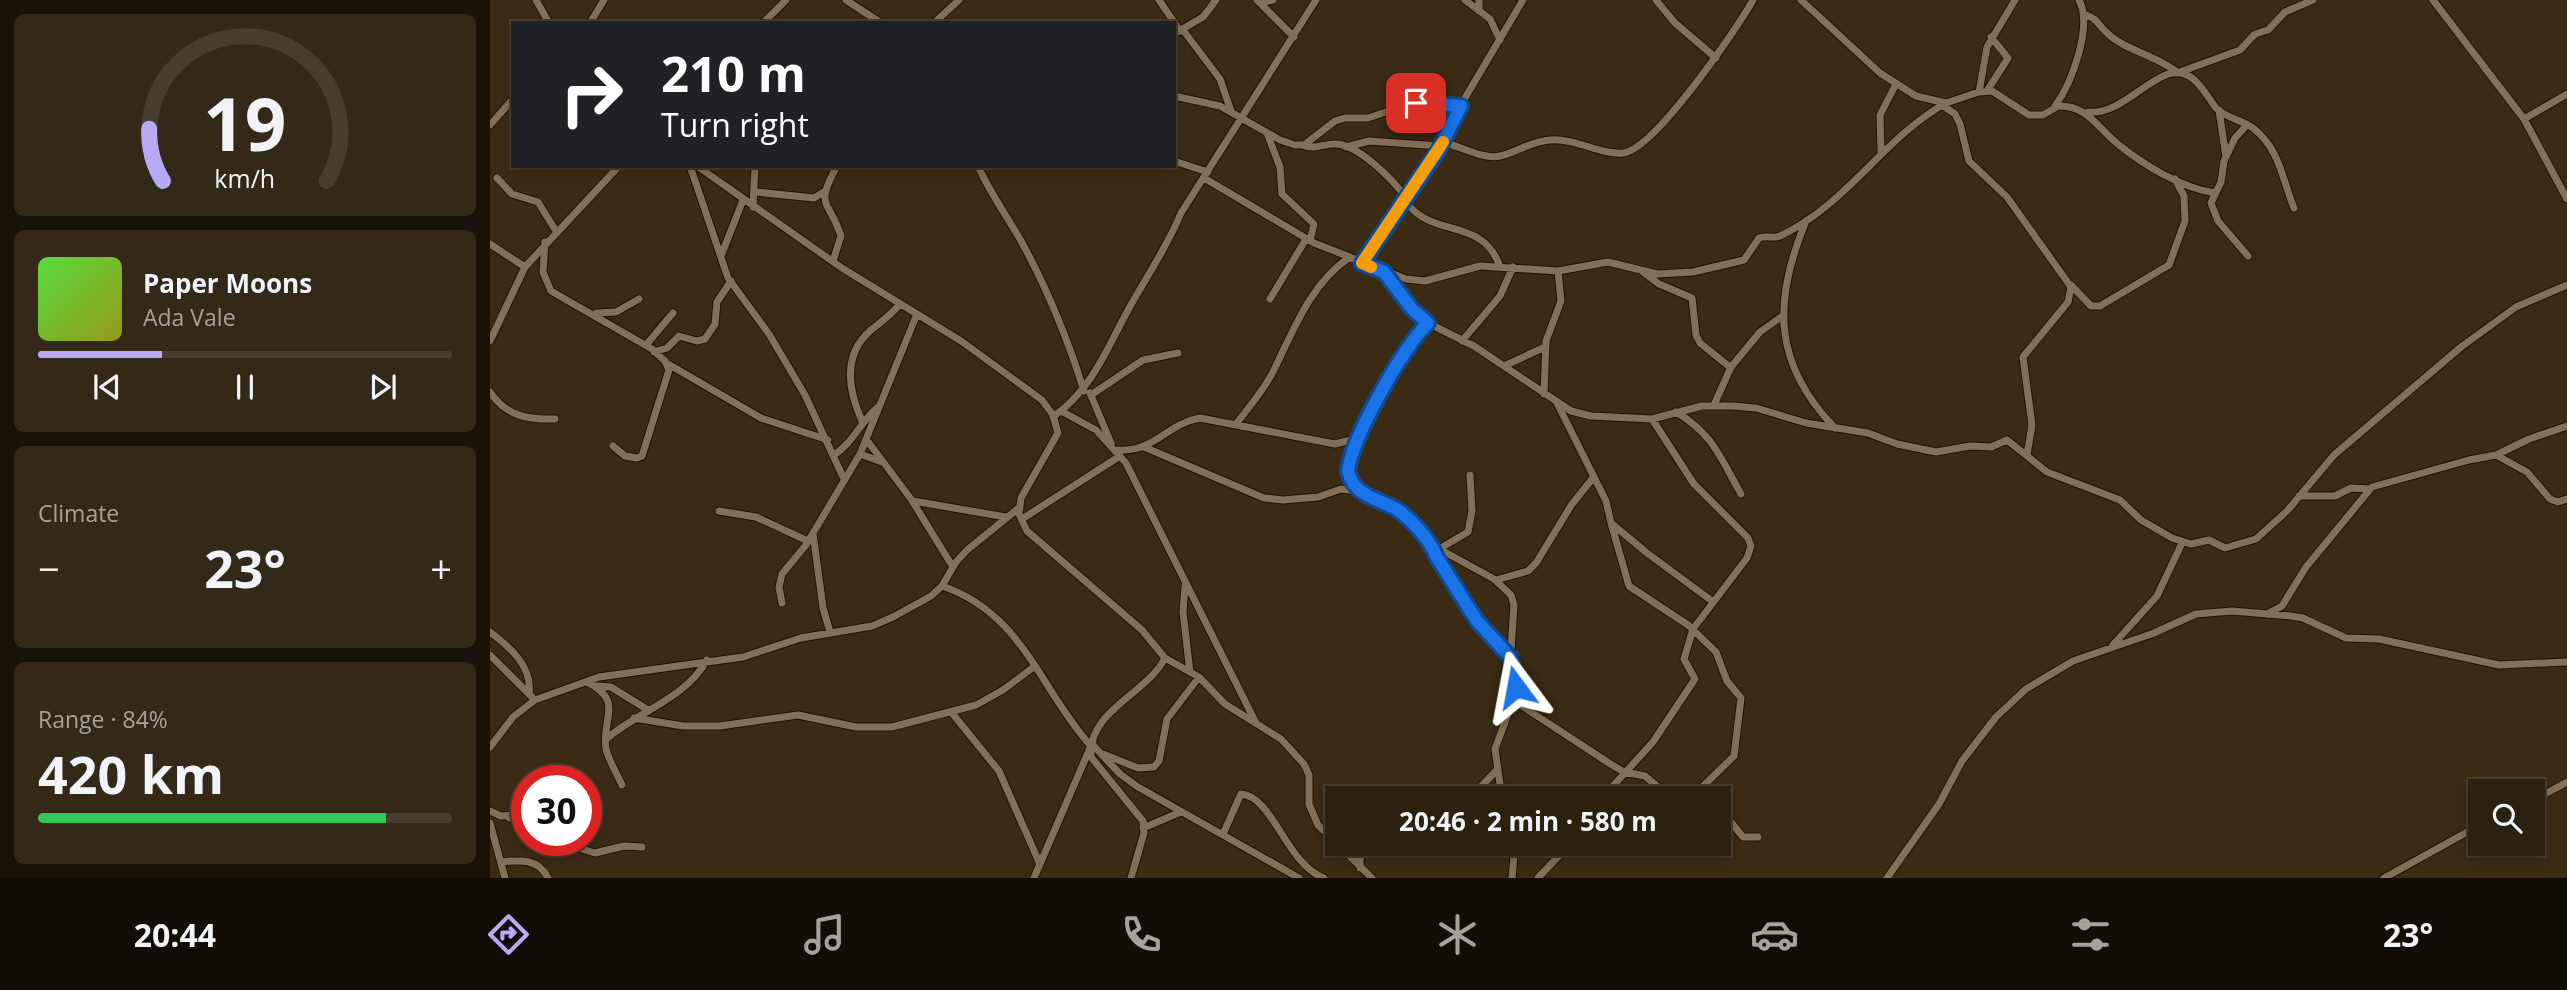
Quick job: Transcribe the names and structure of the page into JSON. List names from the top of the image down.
{
  "page": {
    "turn": ["210 m", "Turn right"],
    "song": ["Paper Moons", "Ada Vale"],
    "tile": [
      "Climate",
      ["Range · 84%", "420 km"]
    ],
    "heat": ["−", "23°", "+"],
    "limit": "30",
    "trip": "20:46 · 2 min · 580 m",
    "tabs": ["20:44", "23°"],
    "gauge": ["19", "km/h"]
  }
}
